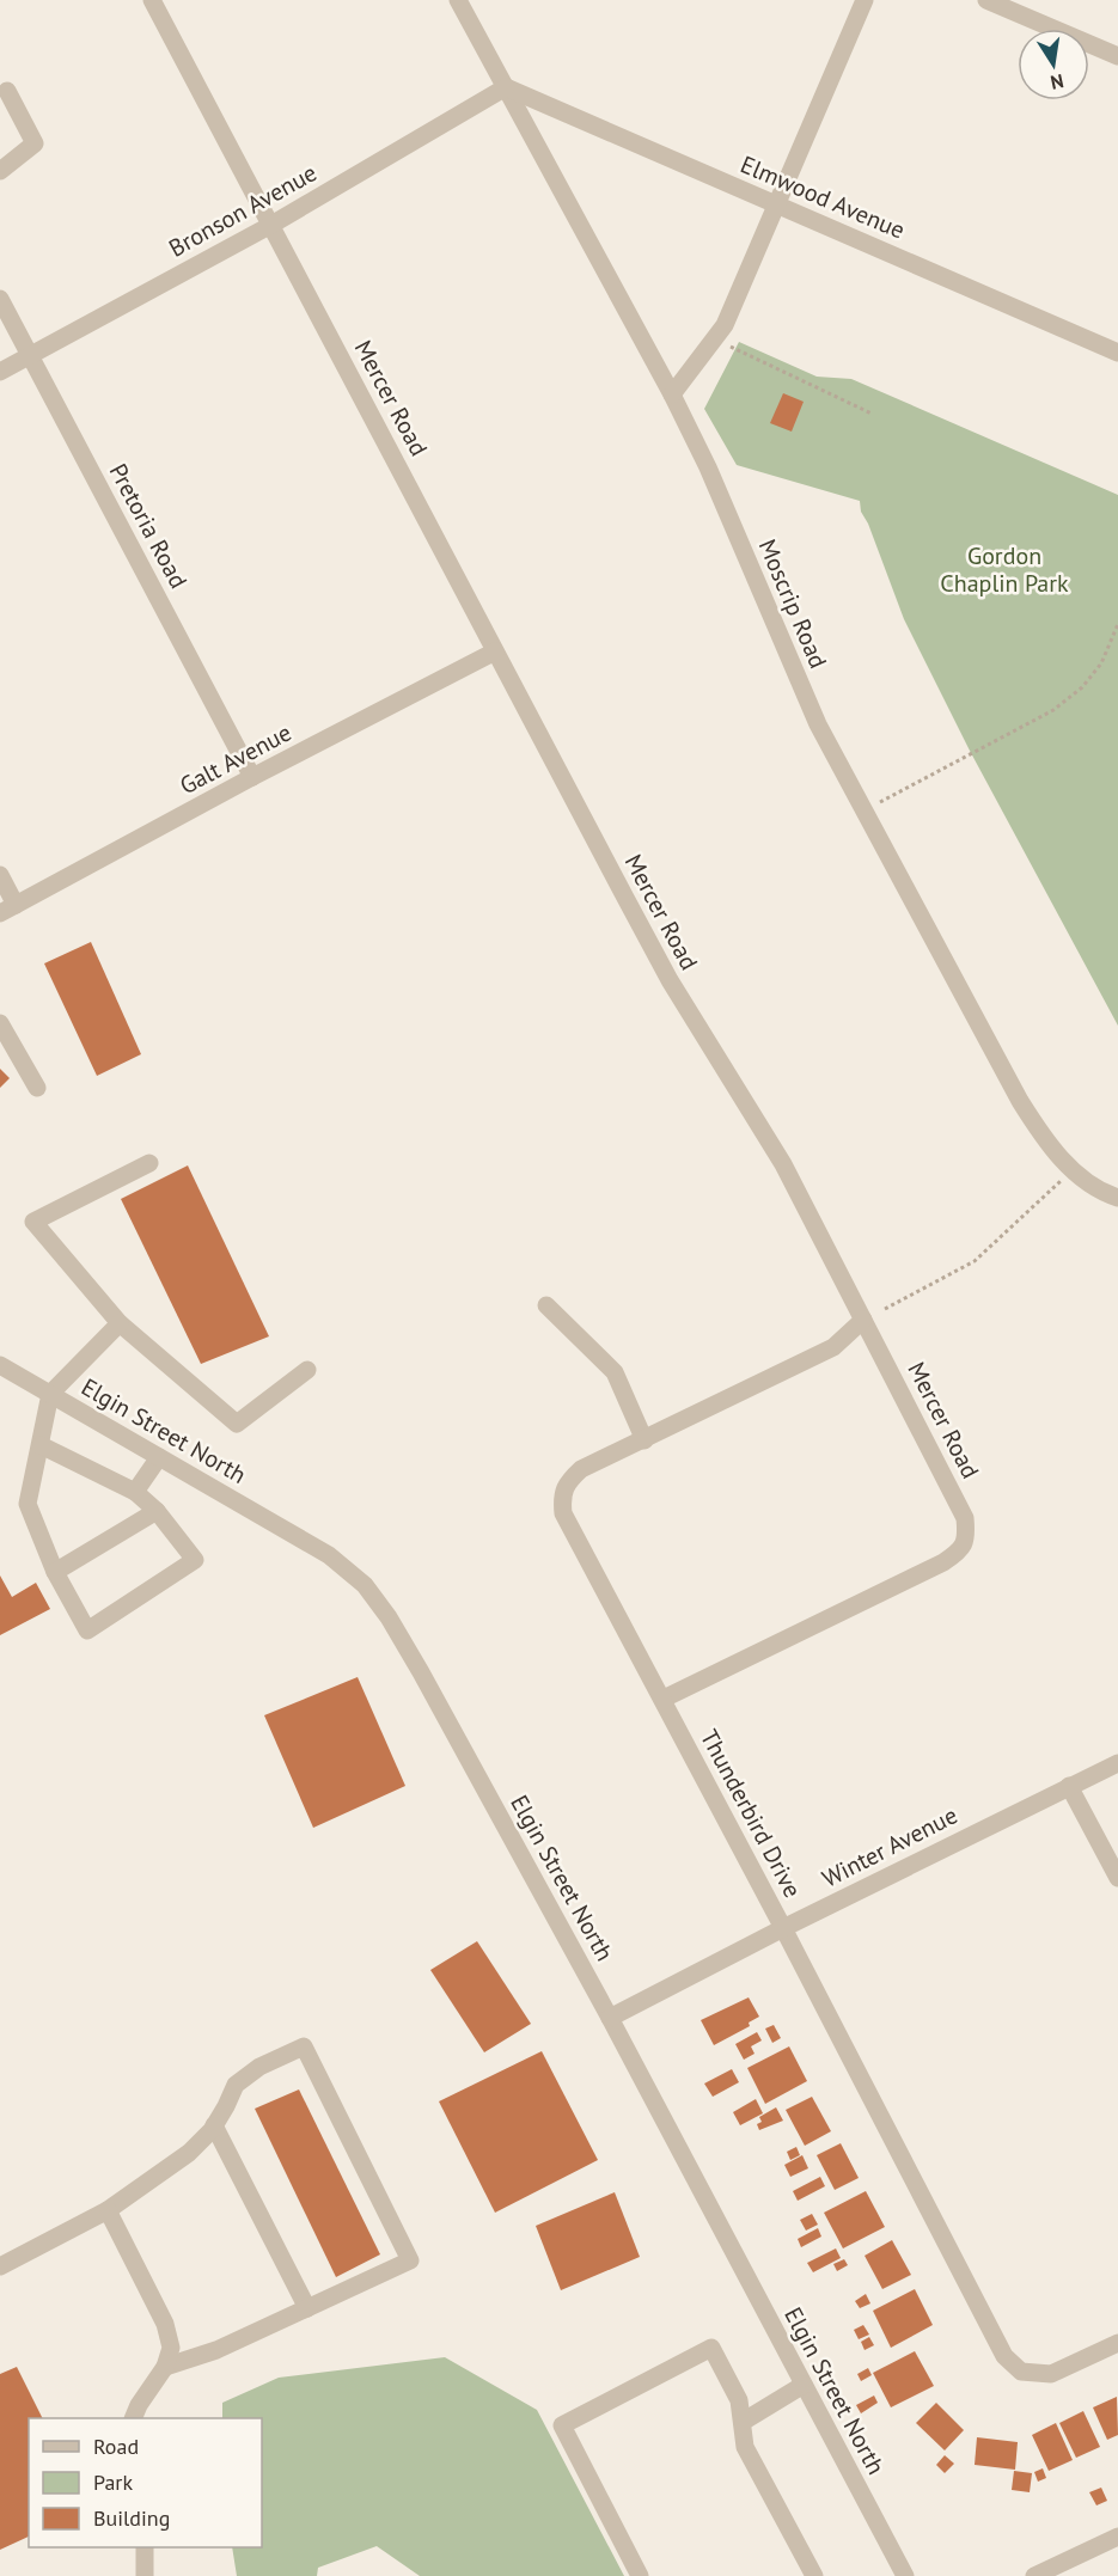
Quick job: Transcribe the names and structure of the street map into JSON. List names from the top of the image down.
{
  "streets": {
    "street": [
      "Elmwood Avenue",
      "Bronson Avenue",
      "Mercer Road",
      "Pretoria Road",
      "Moscrip Road",
      "Galt Avenue",
      "Elgin Street North",
      "Thunderbird Drive",
      "Winter Avenue"
    ]
  },
  "crossings": [
    ["Elmwood Avenue", "Bronson Avenue"],
    ["Elmwood Avenue", "Moscrip Road"],
    ["Bronson Avenue", "Mercer Road"],
    ["Bronson Avenue", "Pretoria Road"],
    ["Bronson Avenue", "Moscrip Road"],
    ["Mercer Road", "Galt Avenue"],
    ["Mercer Road", "Thunderbird Drive"],
    ["Pretoria Road", "Galt Avenue"],
    ["Elgin Street North", "Winter Avenue"],
    ["Thunderbird Drive", "Winter Avenue"]
  ],
  "parks": ["Gordon Chaplin Park"],
  "legend": ["Road", "Park", "Building"],
  "north": "bottom"
}
